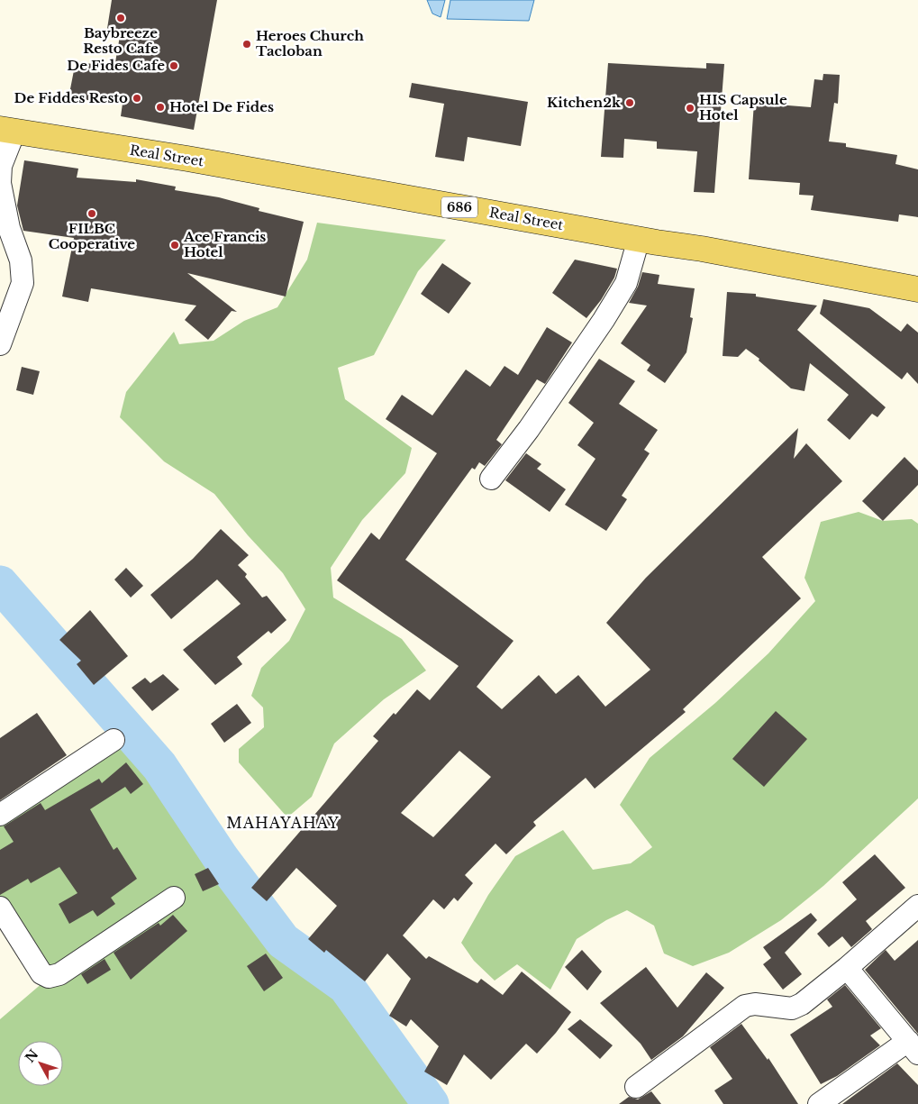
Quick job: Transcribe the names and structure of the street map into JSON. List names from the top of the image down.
{
  "streets": {
    "main road": ["Real Street", "686"]
  },
  "districts": ["MAHAYAHAY"],
  "places": [
    "Baybreeze Resto Cafe",
    "Heroes Church Tacloban",
    "De Fides Cafe",
    "De Fiddes Resto",
    "Kitchen2k",
    "Hotel De Fides",
    "HIS Capsule Hotel",
    "FILBC Cooperative",
    "Ace Francis Hotel"
  ],
  "north": "top left"
}
